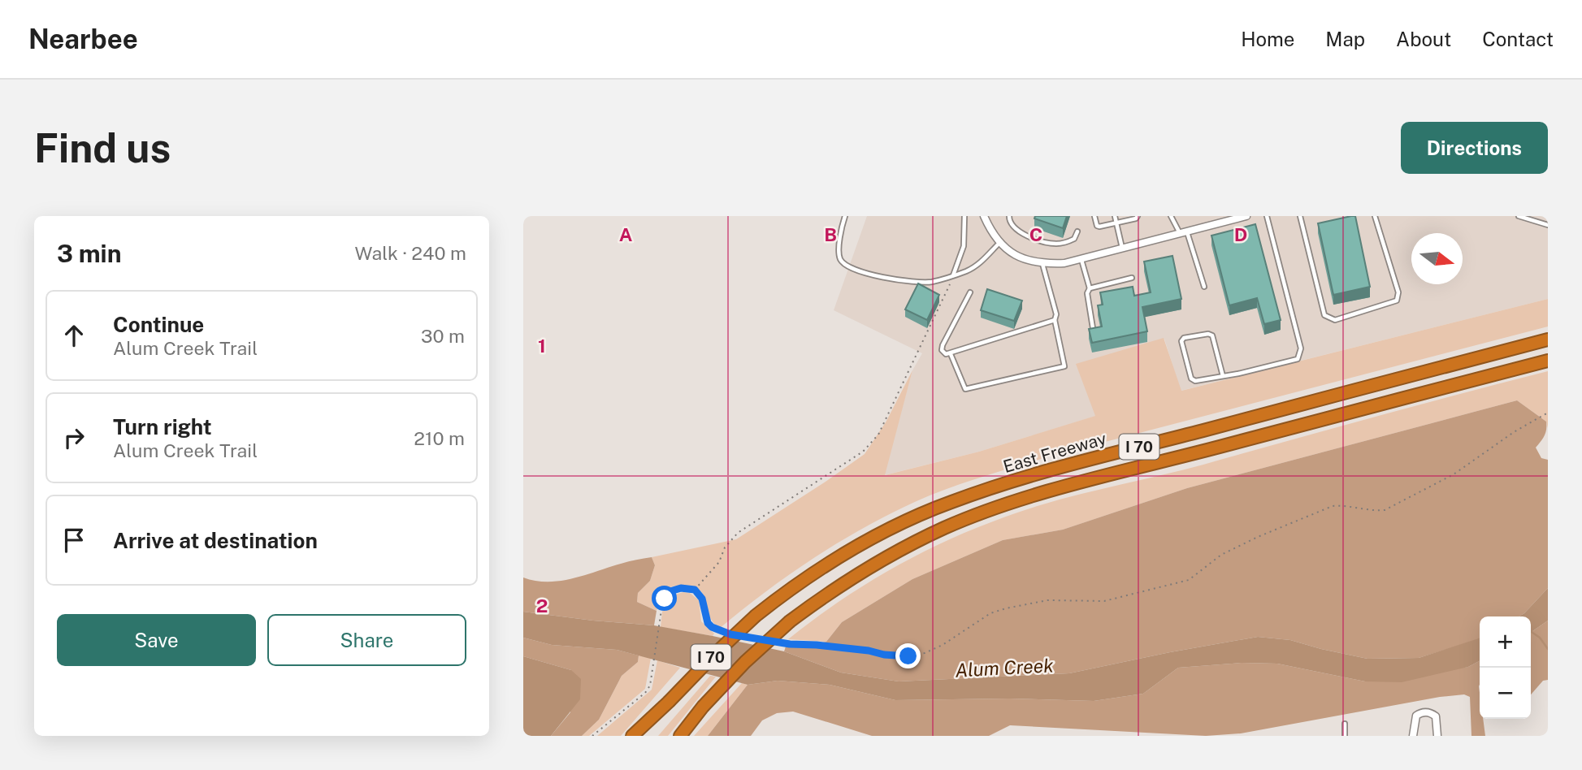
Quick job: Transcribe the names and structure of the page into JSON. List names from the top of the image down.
{
  "streets": {
    "highway": ["I 70", "East Freeway"]
  },
  "water": ["Alum Creek"],
  "north": "right",
  "page": {
    "header": "Nearbee",
    "nav": [
      "Home",
      "Map",
      "About",
      "Contact"
    ],
    "buttons": [
      "Directions",
      ["Save", "Share"]
    ],
    "title": "Find us",
    "heading": ["3 min", "Walk · 240 m"],
    "list": [
      ["Continue", "Alum Creek Trail", "30 m"],
      ["Turn right", "Alum Creek Trail", "210 m"],
      "Arrive at destination"
    ],
    "map_buttons": ["+", "−"]
  },
  "grid": {
    "columns": [
      "A",
      "B",
      "C",
      "D"
    ],
    "rows": ["1", "2"]
  }
}
